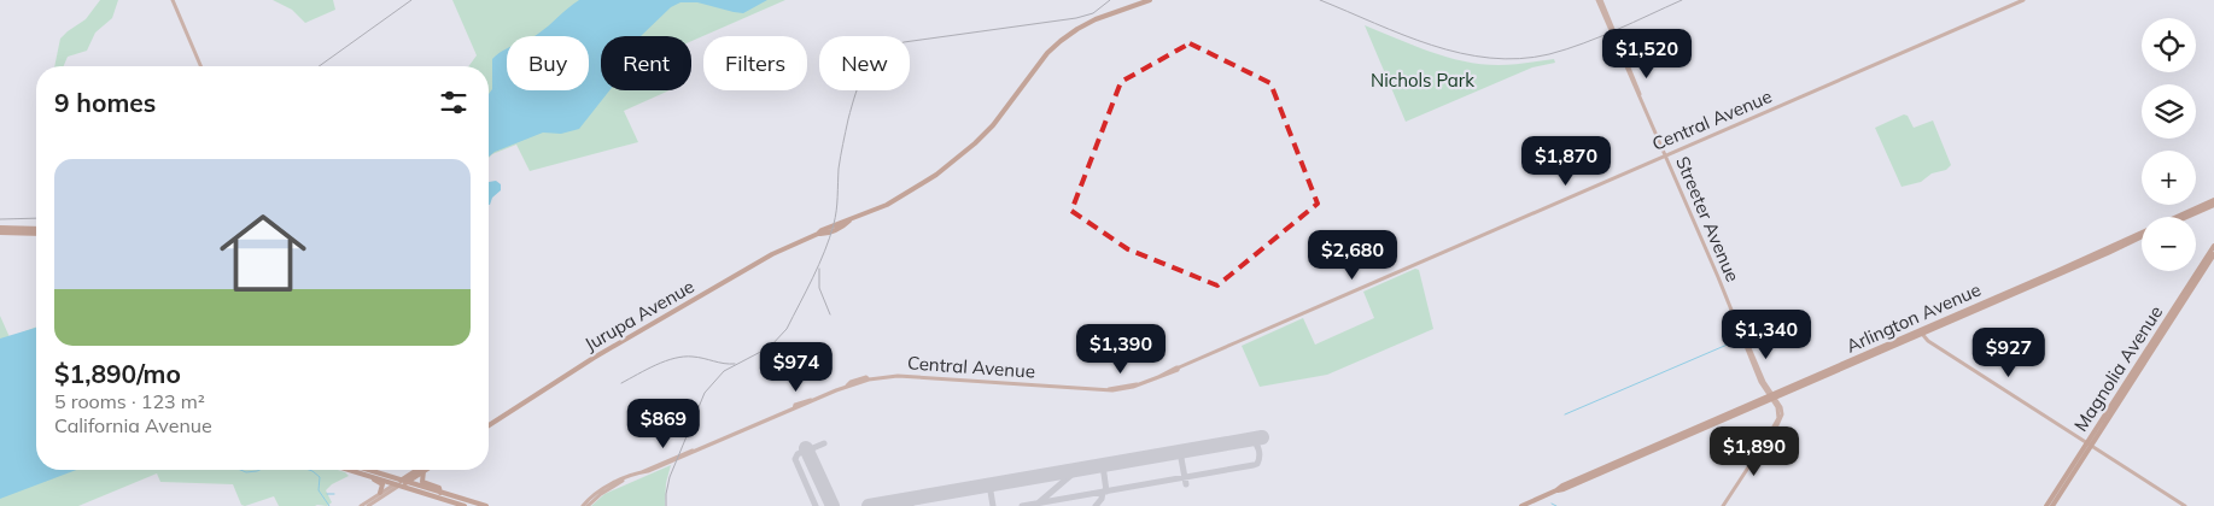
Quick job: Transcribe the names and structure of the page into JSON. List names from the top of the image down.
{
  "streets": {
    "main road": [
      "Central Avenue",
      "Streeter Avenue",
      "Jurupa Avenue",
      "Arlington Avenue",
      "Magnolia Avenue"
    ]
  },
  "crossings": [
    ["Central Avenue", "Streeter Avenue"],
    ["Streeter Avenue", "Arlington Avenue"]
  ],
  "parks": ["Nichols Park"],
  "page": {
    "map_buttons": ["+", "−"],
    "price": [
      "$1,520",
      "$1,870",
      "$2,680",
      "$1,340",
      "$1,390",
      "$927",
      "$974",
      "$869",
      "$1,890"
    ],
    "chip": [
      "Buy",
      "Rent",
      "Filters",
      "New"
    ],
    "heading": "9 homes",
    "list": [
      {
        "name": "$1,890/mo",
        "note": "5 rooms · 123 m² · California Avenue"
      }
    ]
  }
}
